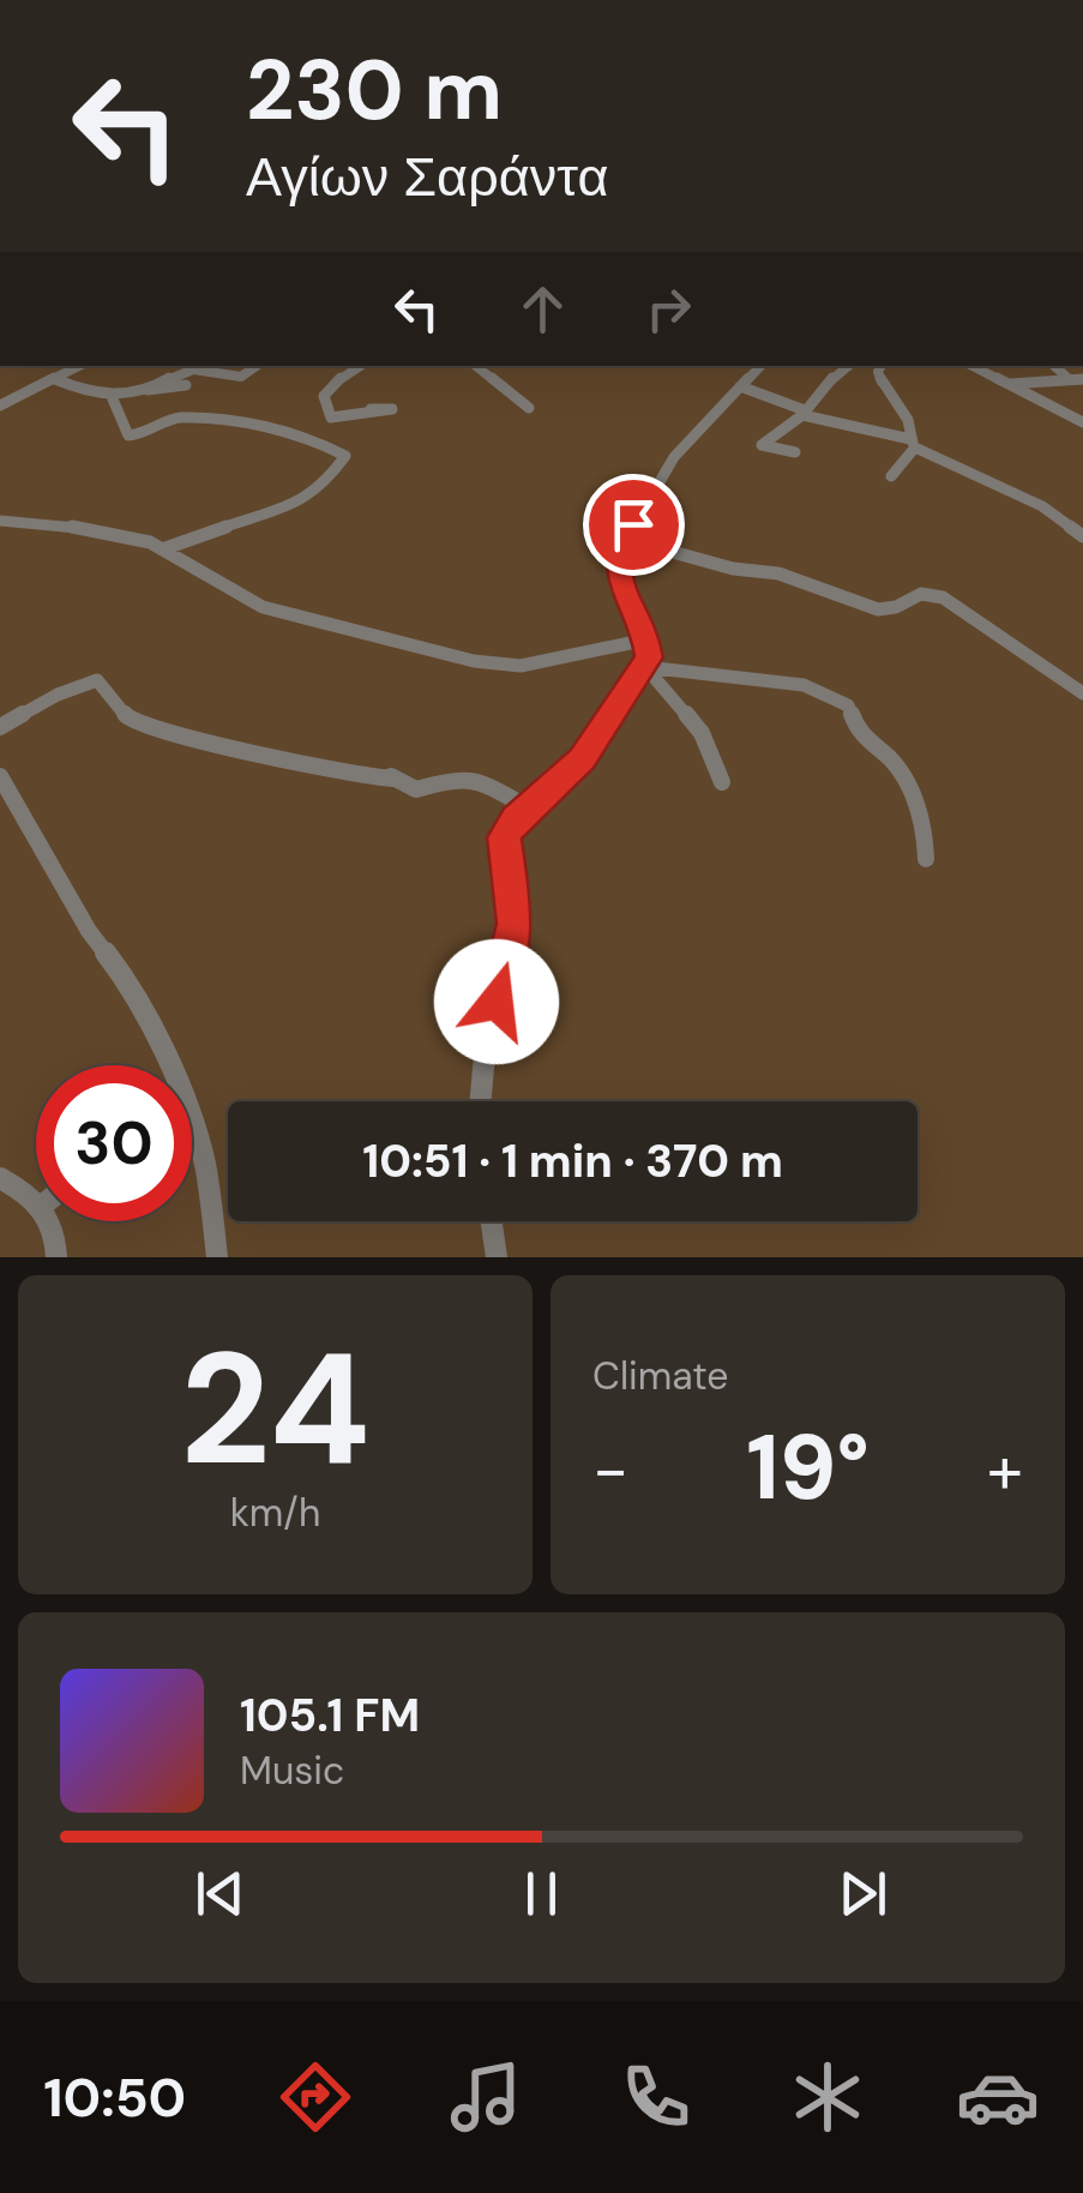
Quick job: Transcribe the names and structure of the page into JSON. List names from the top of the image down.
{
  "page": {
    "turn": ["230 m", "Αγίων Σαράντα"],
    "limit": "30",
    "trip": "10:51 · 1 min · 370 m",
    "tile": [
      ["24", "km/h"],
      "Climate"
    ],
    "heat": ["−", "19°", "+"],
    "song": ["105.1 FM", "Music"],
    "tabs": "10:50"
  }
}
